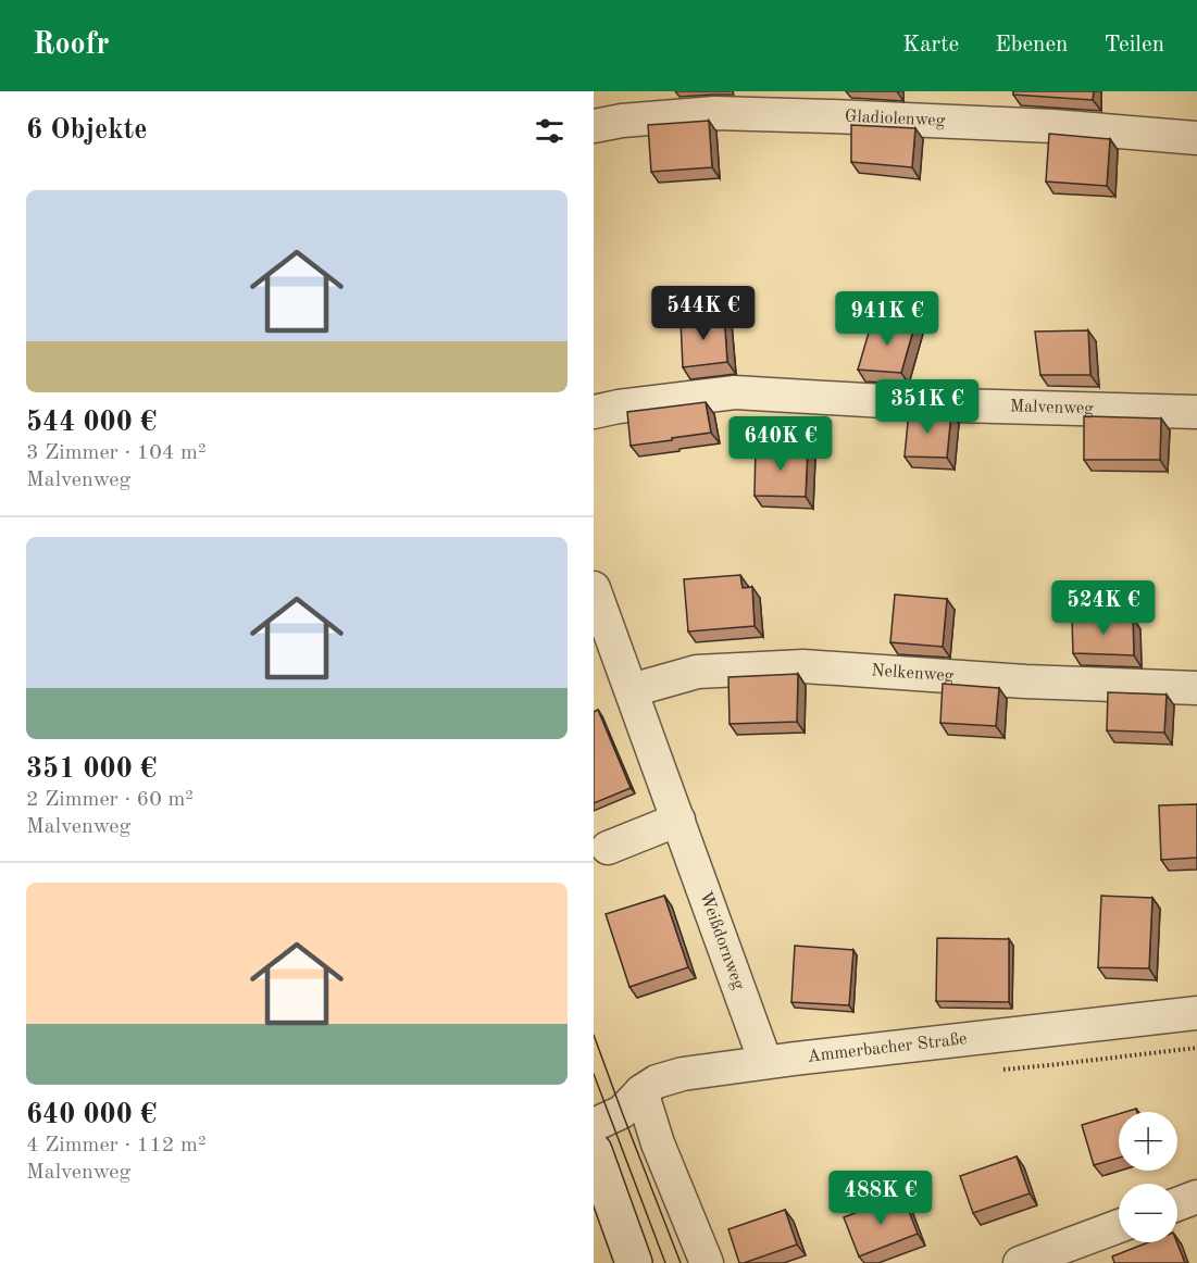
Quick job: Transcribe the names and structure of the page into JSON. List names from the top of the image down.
{
  "streets": {
    "street": [
      "Gladiolenweg",
      "Malvenweg",
      "Nelkenweg",
      "Weißdornweg",
      "Ammerbacher Straße"
    ]
  },
  "crossings": [
    ["Nelkenweg", "Weißdornweg"],
    ["Weißdornweg", "Ammerbacher Straße"]
  ],
  "page": {
    "header": "Roofr",
    "nav": ["Karte", "Ebenen", "Teilen"],
    "heading": "6 Objekte",
    "list": [
      {
        "name": "544 000 €",
        "note": "3 Zimmer · 104 m² · Malvenweg"
      },
      {
        "name": "351 000 €",
        "note": "2 Zimmer · 60 m² · Malvenweg"
      },
      {
        "name": "640 000 €",
        "note": "4 Zimmer · 112 m² · Malvenweg"
      }
    ],
    "price": [
      "544K €",
      "941K €",
      "351K €",
      "640K €",
      "524K €",
      "488K €"
    ],
    "map_buttons": ["+", "−"]
  }
}
